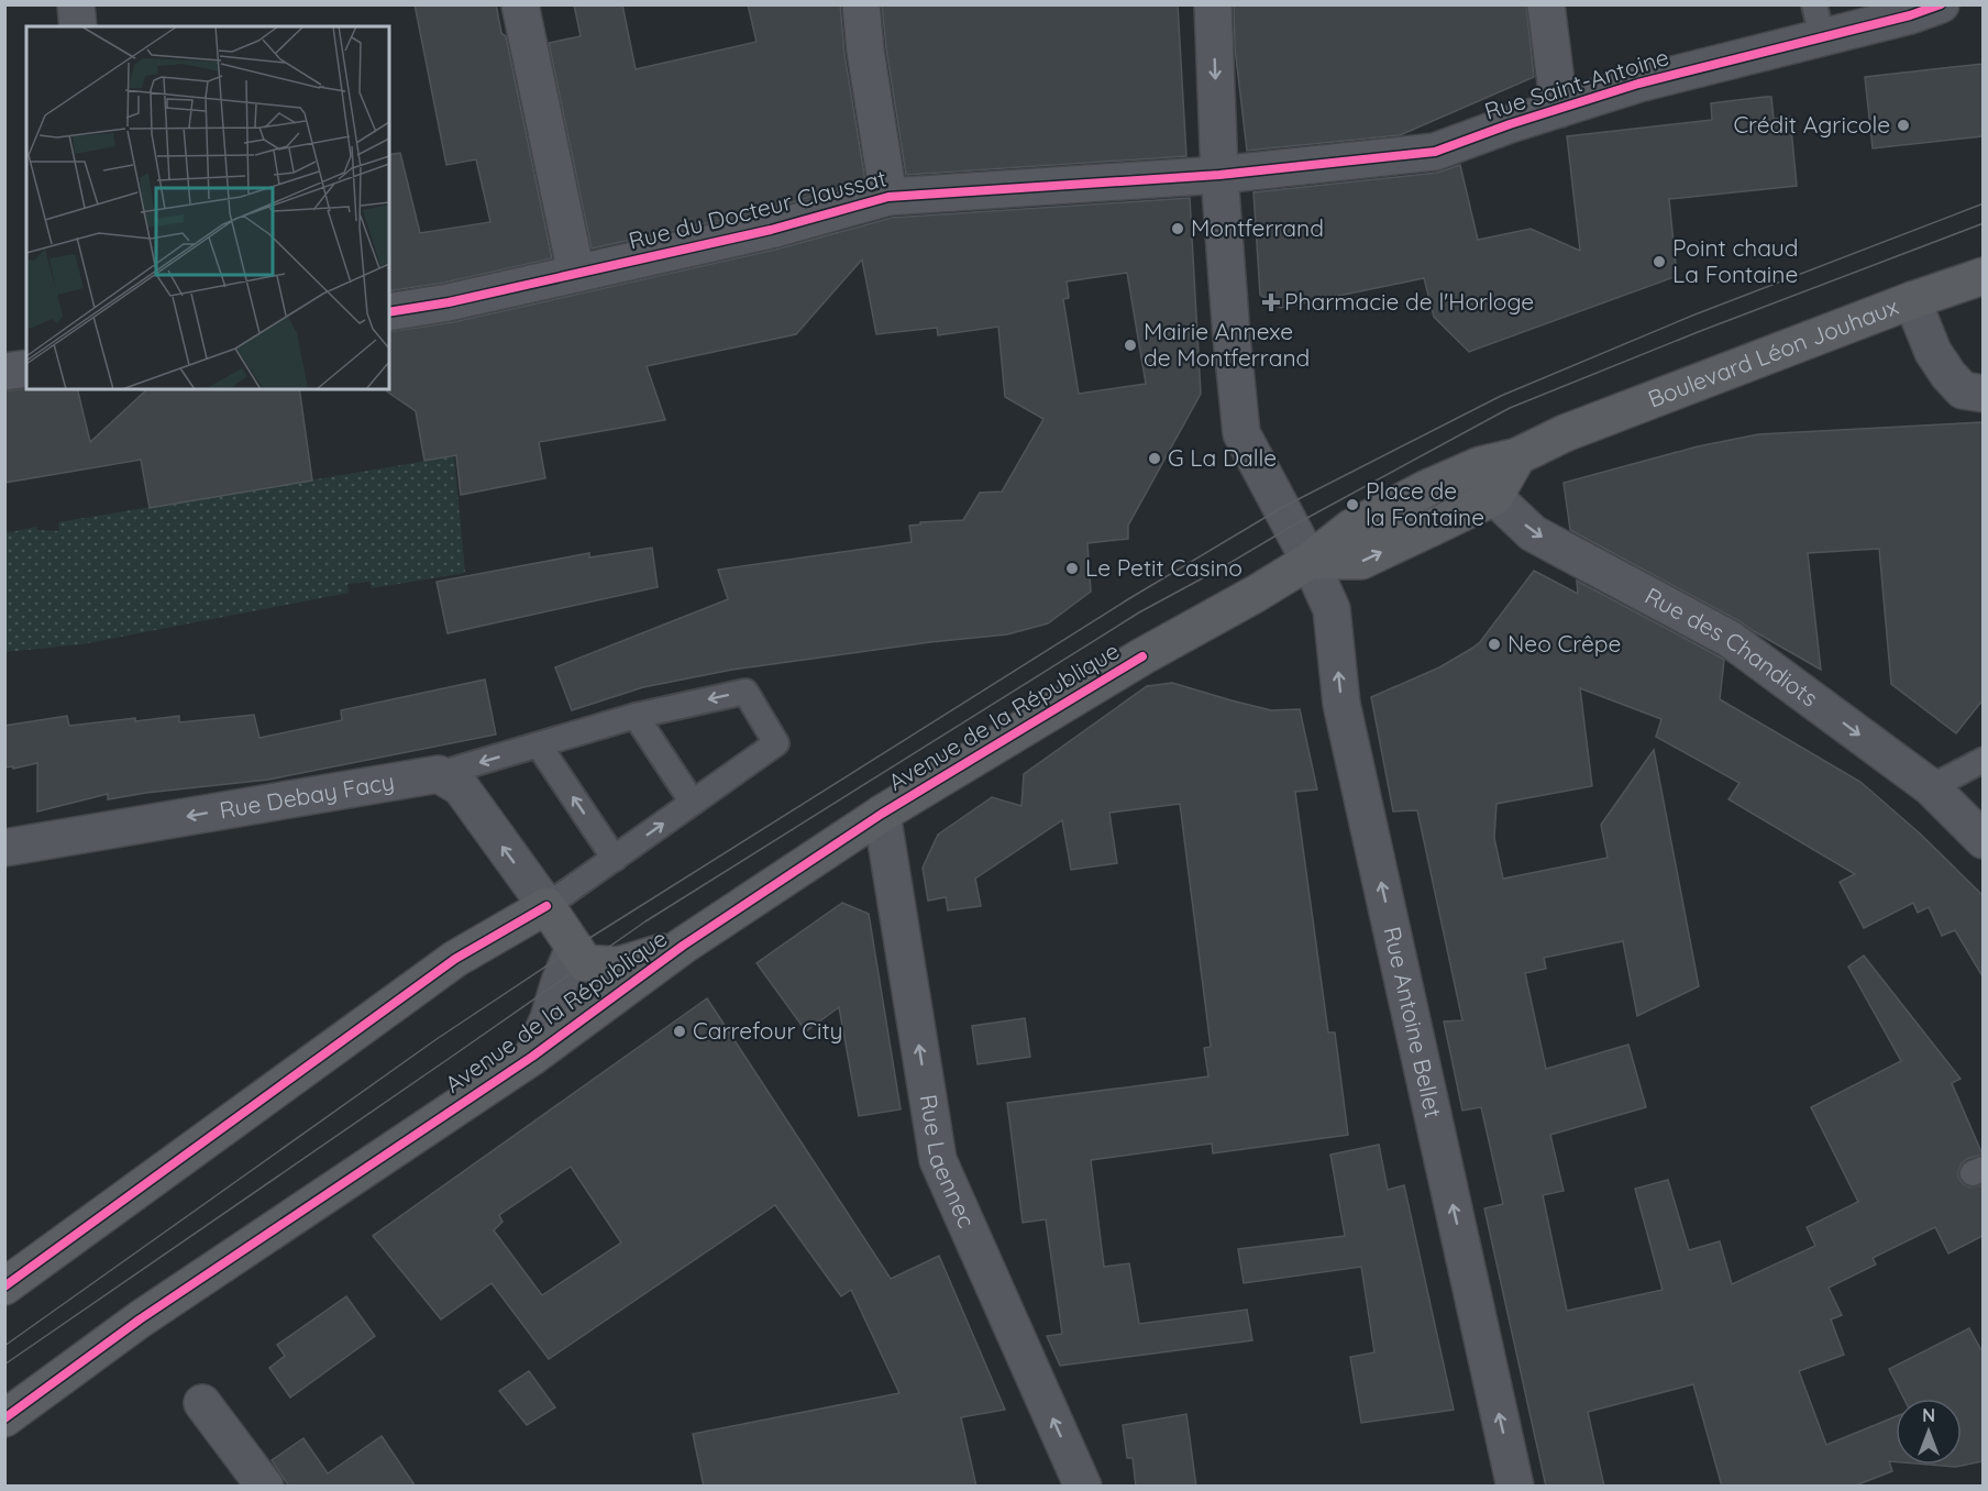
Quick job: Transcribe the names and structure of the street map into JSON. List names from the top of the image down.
{
  "streets": {
    "main road": ["Boulevard Léon Jouhaux", "Avenue de la République"],
    "street": [
      "Rue Saint-Antoine",
      "Rue du Docteur Claussat",
      "Rue des Chandiots",
      "Rue Debay Facy",
      "Rue Antoine Bellet",
      "Rue Laennec"
    ]
  },
  "crossings": [
    ["Rue Saint-Antoine", "Rue du Docteur Claussat"],
    ["Boulevard Léon Jouhaux", "Rue des Chandiots"],
    ["Avenue de la République", "Rue Antoine Bellet"],
    ["Avenue de la République", "Rue Laennec"]
  ],
  "one_way": [
    "Rue des Chandiots",
    "Rue Debay Facy",
    "Rue Antoine Bellet",
    "Rue Laennec"
  ],
  "places": {
    "other": [
      "Crédit Agricole",
      "Montferrand",
      "Point chaud La Fontaine",
      "Mairie Annexe de Montferrand",
      "G La Dalle",
      "Place de la Fontaine",
      "Le Petit Casino",
      "Neo Crêpe",
      "Carrefour City"
    ],
    "health": ["Pharmacie de l'Horloge"]
  },
  "north": "top"
}
